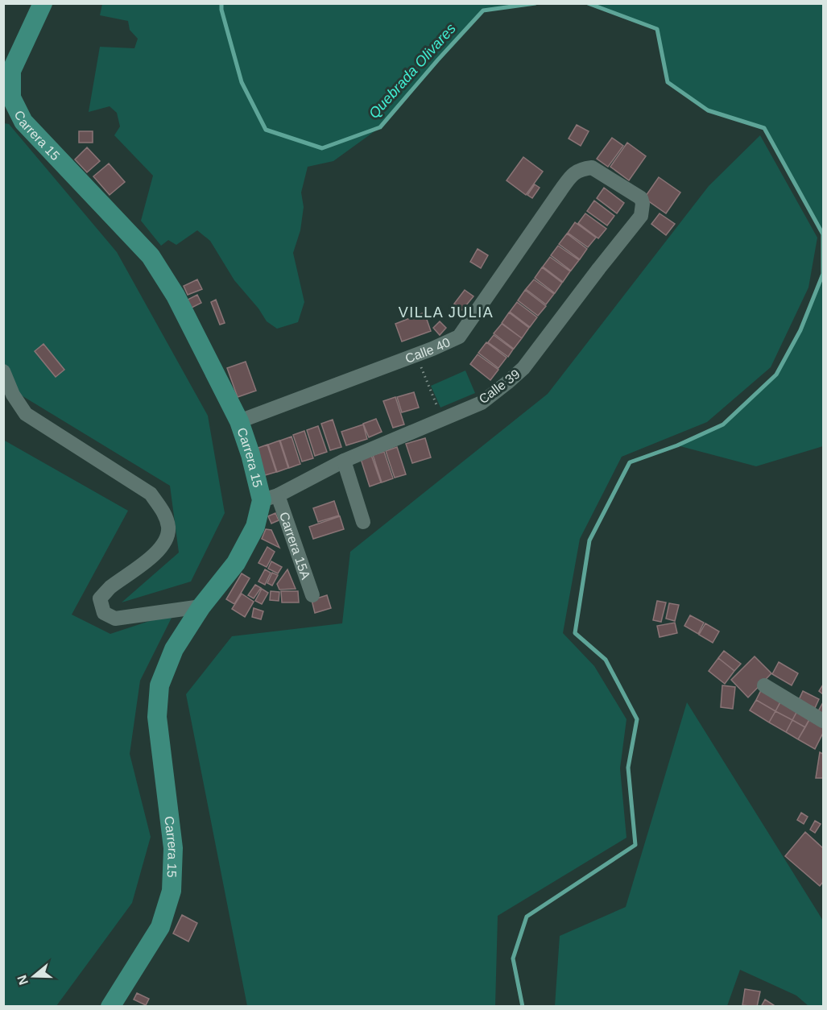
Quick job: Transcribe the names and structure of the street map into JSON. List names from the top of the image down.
{
  "streets": {
    "main road": ["Carrera 15"],
    "street": ["Calle 40", "Calle 39", "Carrera 15A"]
  },
  "crossings": [
    ["Carrera 15", "Calle 40"],
    ["Carrera 15", "Calle 39"],
    ["Carrera 15", "Carrera 15A"],
    ["Calle 40", "Calle 39"],
    ["Calle 39", "Carrera 15A"]
  ],
  "districts": ["VILLA JULIA"],
  "water": ["Quebrada Olivares"],
  "north": "left"
}
